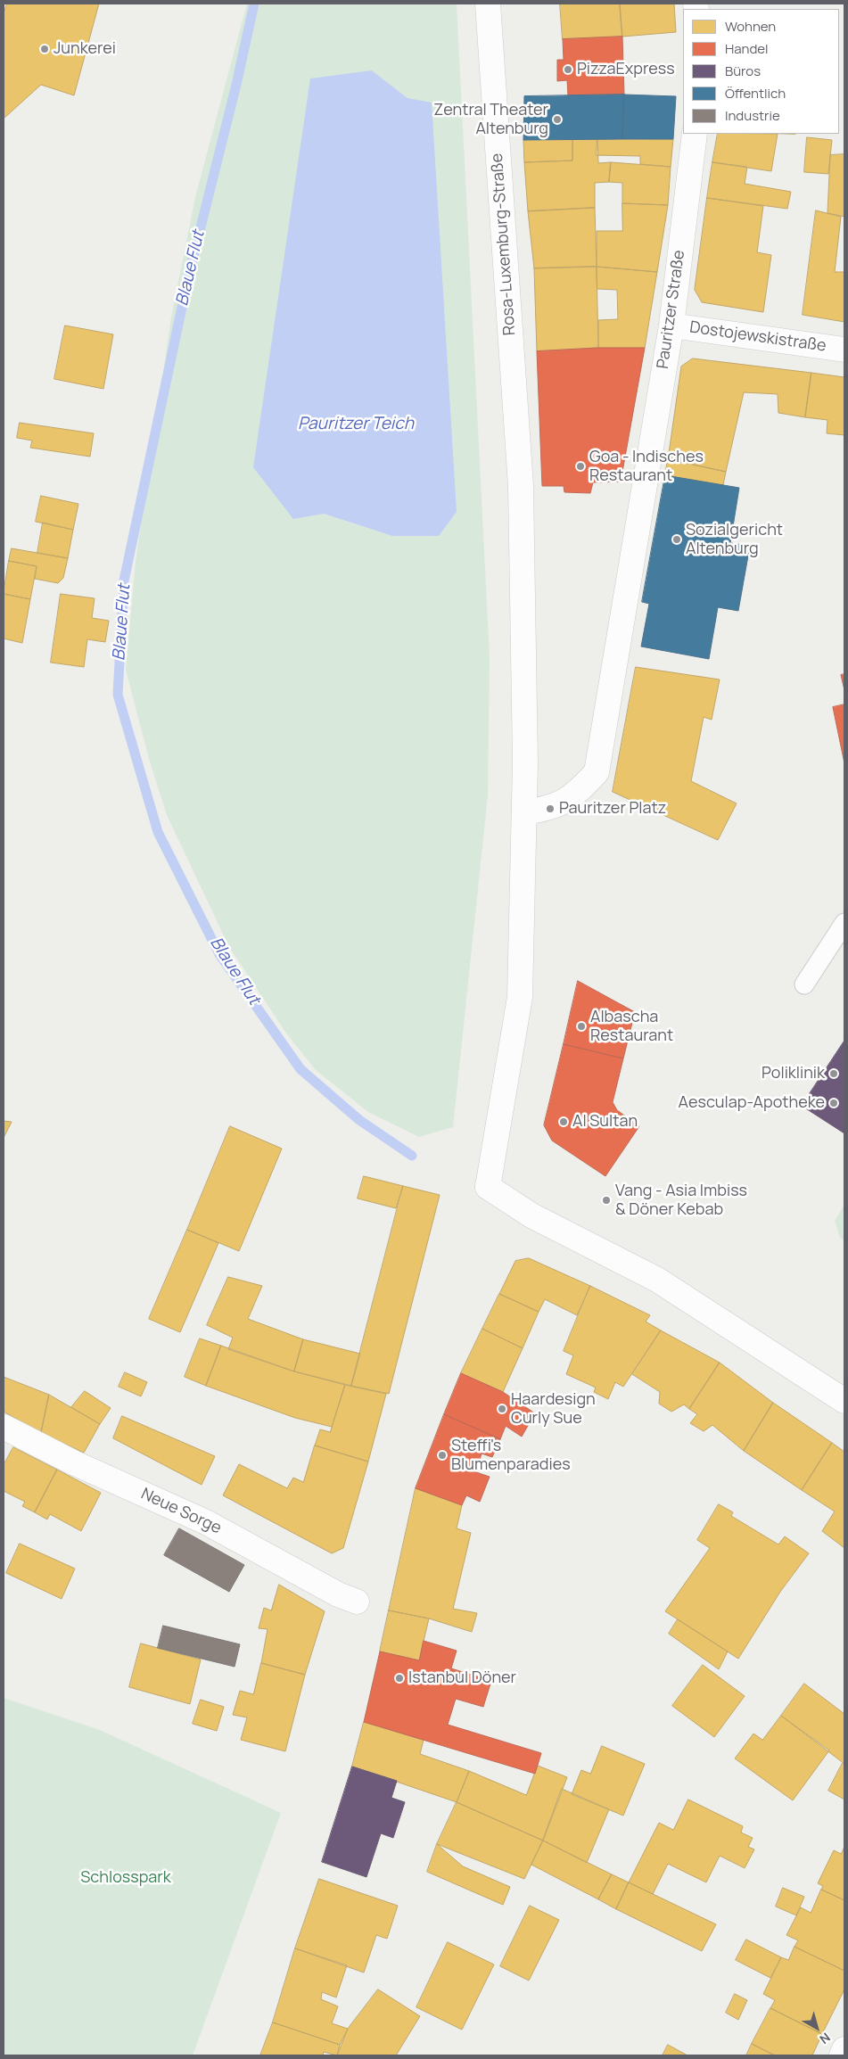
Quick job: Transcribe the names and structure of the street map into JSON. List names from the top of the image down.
{
  "streets": {
    "street": [
      "Rosa-Luxemburg-Straße",
      "Pauritzer Straße",
      "Dostojewskistraße",
      "Neue Sorge"
    ]
  },
  "crossings": [
    ["Rosa-Luxemburg-Straße", "Pauritzer Straße"],
    ["Pauritzer Straße", "Dostojewskistraße"]
  ],
  "water": ["Blaue Flut", "Pauritzer Teich"],
  "parks": ["Schlosspark"],
  "places": [
    "Junkerei",
    "PizzaExpress",
    "Zentral Theater Altenburg",
    "Goa - Indisches Restaurant",
    "Sozialgericht Altenburg",
    "Pauritzer Platz",
    "Albascha Restaurant",
    "Poliklinik",
    "Aesculap-Apotheke",
    "Al Sultan",
    "Vang - Asia Imbiss & Döner Kebab",
    "Haardesign Curly Sue",
    "Steffi's Blumenparadies",
    "Istanbul Döner"
  ],
  "legend": [
    "Wohnen",
    "Handel",
    "Büros",
    "Öffentlich",
    "Industrie"
  ],
  "north": "bottom right"
}
